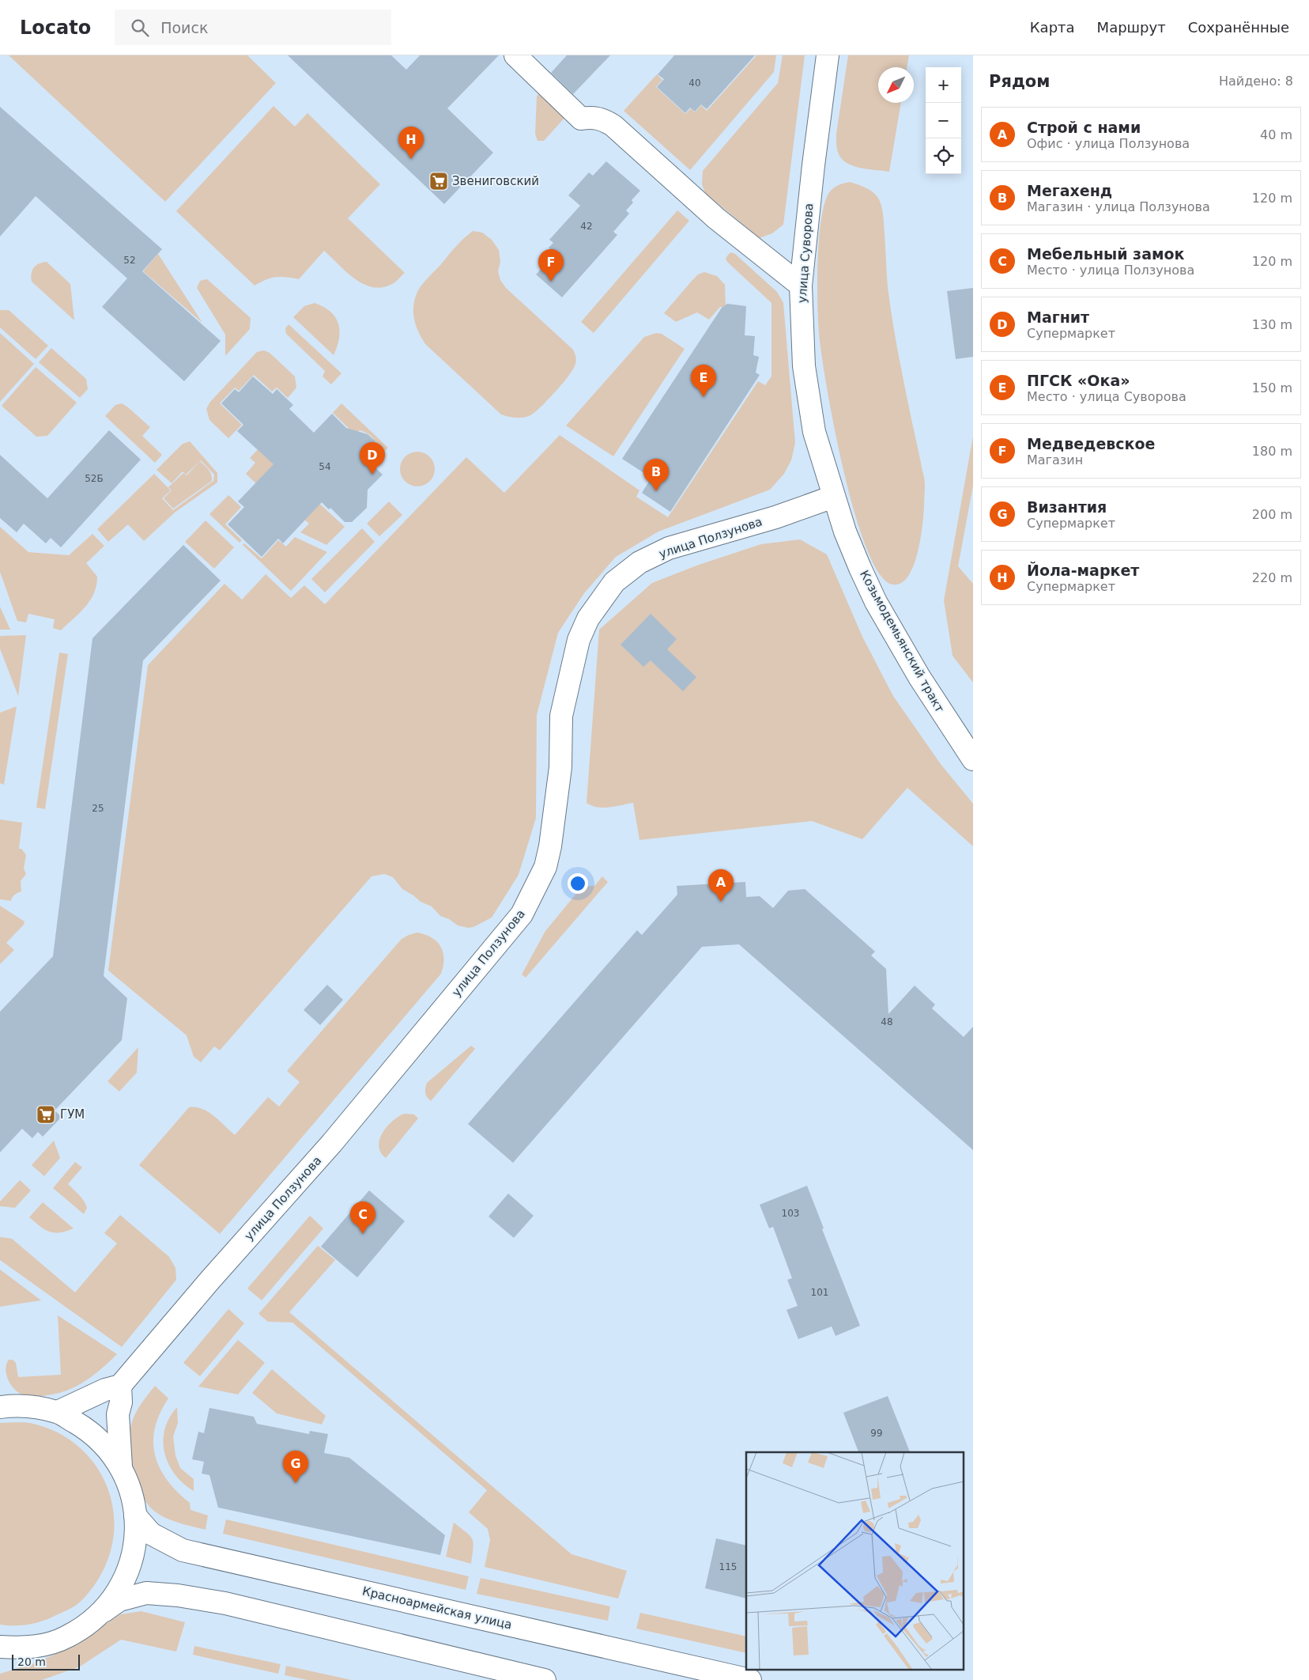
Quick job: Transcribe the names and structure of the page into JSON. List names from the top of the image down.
{
  "streets": {
    "main road": [
      "улица Суворова",
      "улица Ползунова",
      "Козьмодемьянский тракт",
      "Красноармейская улица"
    ]
  },
  "crossings": [
    ["улица Суворова", "улица Ползунова"],
    ["улица Суворова", "Козьмодемьянский тракт"],
    ["улица Ползунова", "Козьмодемьянский тракт"]
  ],
  "places": {
    "supermarket": ["Звениговский", "ГУМ"]
  },
  "house_numbers": [
    "40",
    "42",
    "52",
    "54",
    "52Б",
    "25",
    "48",
    "103",
    "101",
    "99",
    "115"
  ],
  "scale_bar": "20 m",
  "north": "bottom left",
  "page": {
    "header": "Locato",
    "search": "Поиск",
    "nav": ["Карта", "Маршрут", "Сохранённые"],
    "heading": ["Рядом", "Найдено: 8"],
    "map_buttons": ["+", "−"],
    "list": [
      {
        "mark": "A",
        "name": "Строй с нами",
        "note": "Офис · улица Ползунова",
        "value": "40 m"
      },
      {
        "mark": "B",
        "name": "Мегахенд",
        "note": "Магазин · улица Ползунова",
        "value": "120 m"
      },
      {
        "mark": "C",
        "name": "Мебельный замок",
        "note": "Место · улица Ползунова",
        "value": "120 m"
      },
      {
        "mark": "D",
        "name": "Магнит",
        "note": "Супермаркет",
        "value": "130 m"
      },
      {
        "mark": "E",
        "name": "ПГСК «Ока»",
        "note": "Место · улица Суворова",
        "value": "150 m"
      },
      {
        "mark": "F",
        "name": "Медведевское",
        "note": "Магазин",
        "value": "180 m"
      },
      {
        "mark": "G",
        "name": "Византия",
        "note": "Супермаркет",
        "value": "200 m"
      },
      {
        "mark": "H",
        "name": "Йола-маркет",
        "note": "Супермаркет",
        "value": "220 m"
      }
    ],
    "pins": [
      "H",
      "F",
      "E",
      "D",
      "B",
      "A",
      "C",
      "G"
    ],
    "scale": "20 m"
  }
}
